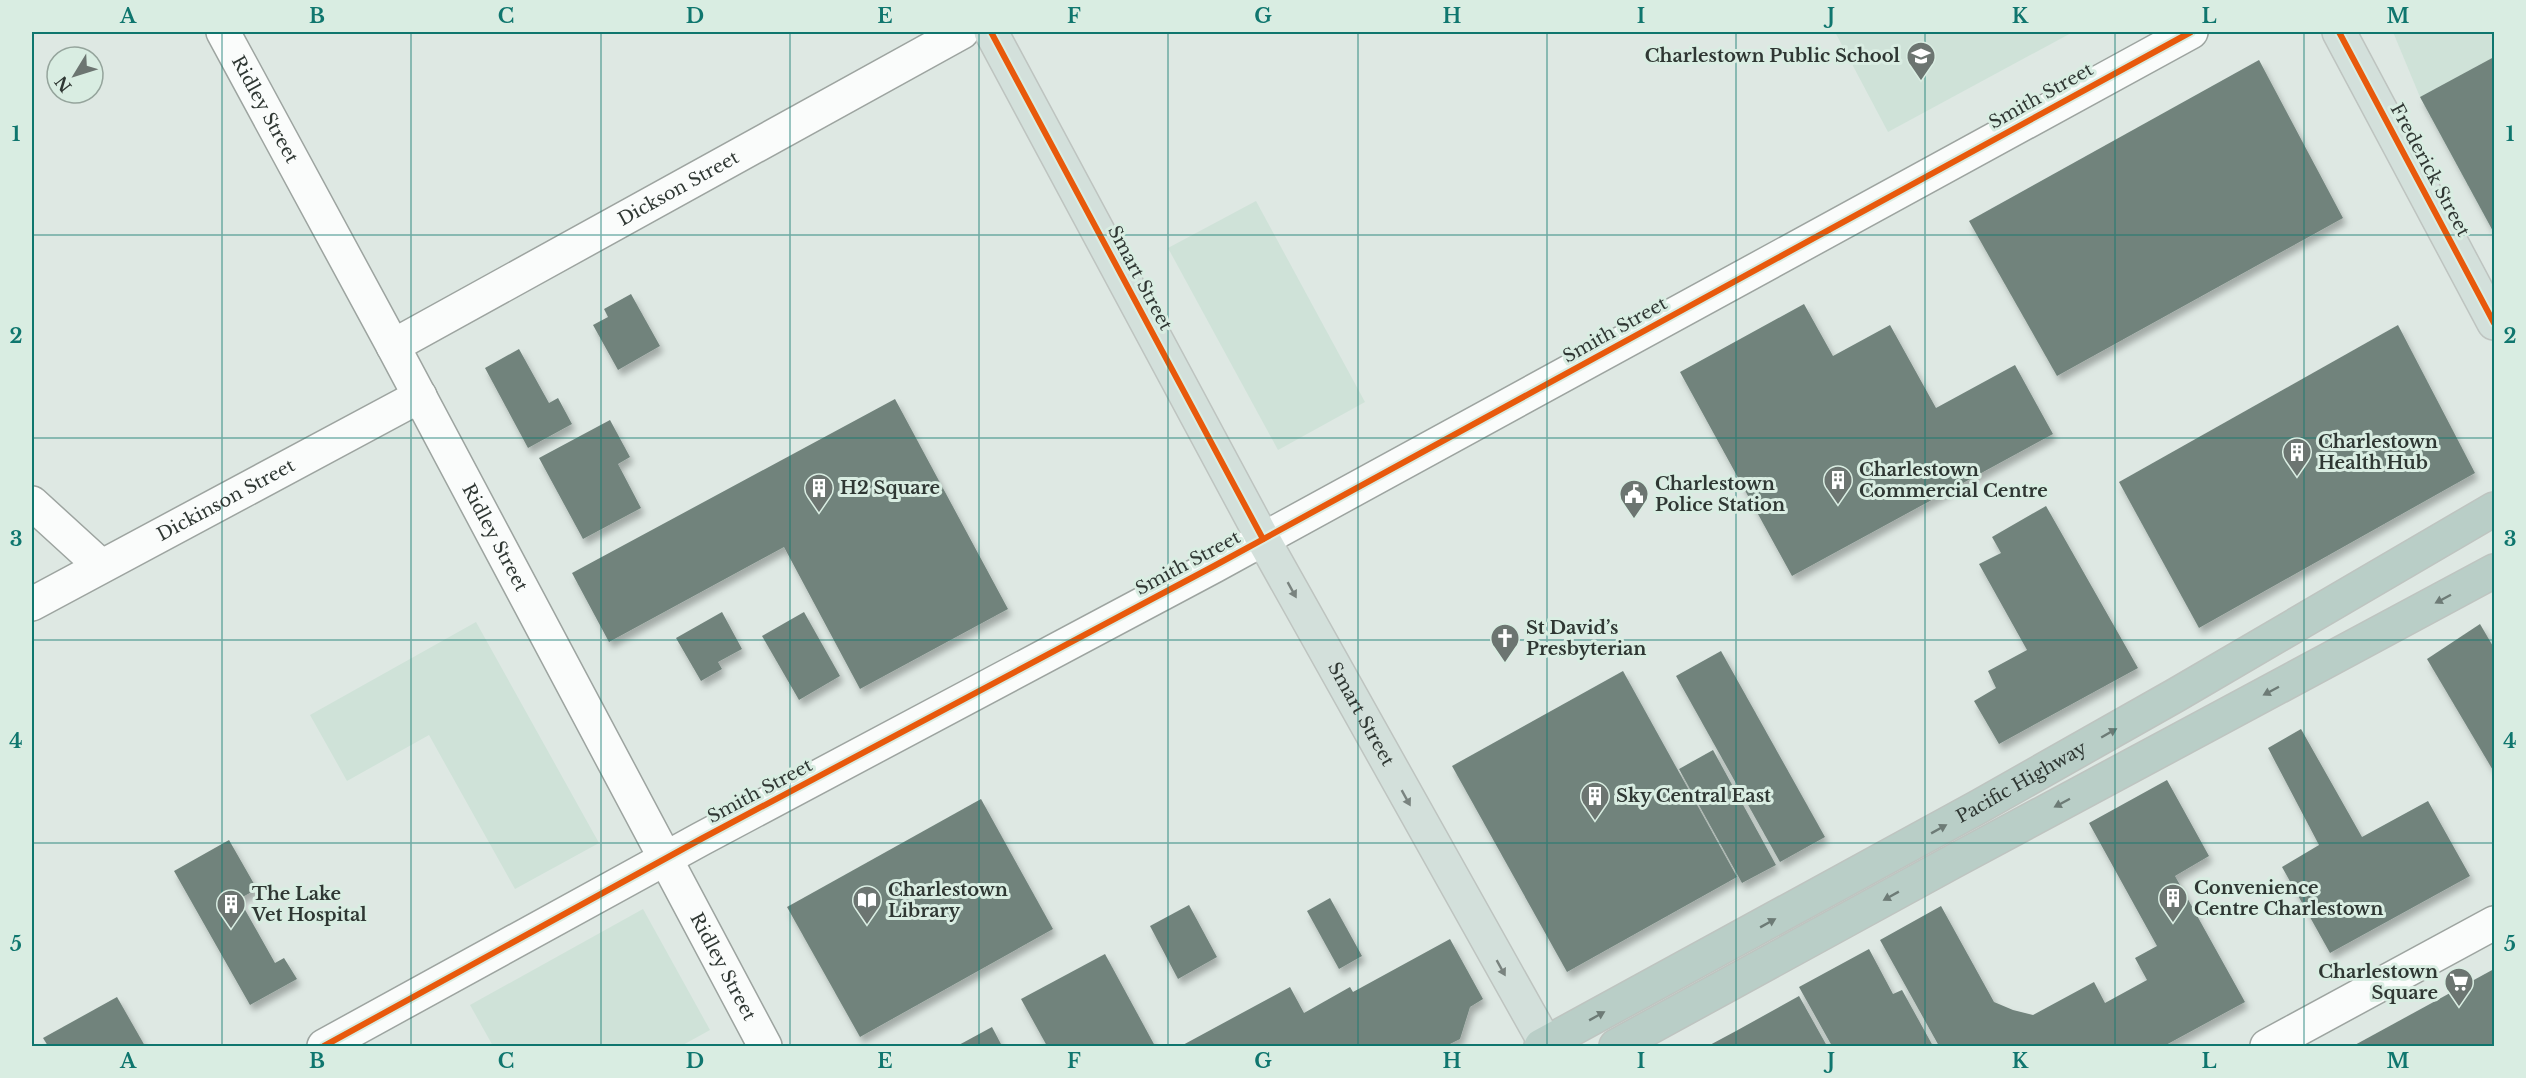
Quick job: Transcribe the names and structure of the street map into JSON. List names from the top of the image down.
{
  "streets": {
    "highway": ["Pacific Highway"],
    "main road": ["Frederick Street", "Smart Street"],
    "street": [
      "Smith Street",
      "Ridley Street",
      "Dickson Street",
      "Dickinson Street"
    ]
  },
  "crossings": [
    ["Smith Street", "Ridley Street"],
    ["Smith Street", "Smart Street"],
    ["Ridley Street", "Dickson Street"],
    ["Ridley Street", "Dickinson Street"],
    ["Smart Street", "Pacific Highway"]
  ],
  "one_way": ["Smart Street"],
  "places": {
    "school or university": ["Charlestown Public School"],
    "building": [
      "Charlestown Health Hub",
      "Charlestown Commercial Centre",
      "H2 Square",
      "Sky Central East",
      "Convenience Centre Charlestown",
      "The Lake Vet Hospital"
    ],
    "public building": ["Charlestown Police Station"],
    "church": ["St David’s Presbyterian"],
    "library": ["Charlestown Library"],
    "supermarket": ["Charlestown Square"]
  },
  "north": "bottom left",
  "grid": {
    "columns": [
      "A",
      "B",
      "C",
      "D",
      "E",
      "F",
      "G",
      "H",
      "I",
      "J",
      "K",
      "L",
      "M"
    ],
    "rows": [
      "1",
      "2",
      "3",
      "4",
      "5"
    ]
  }
}
